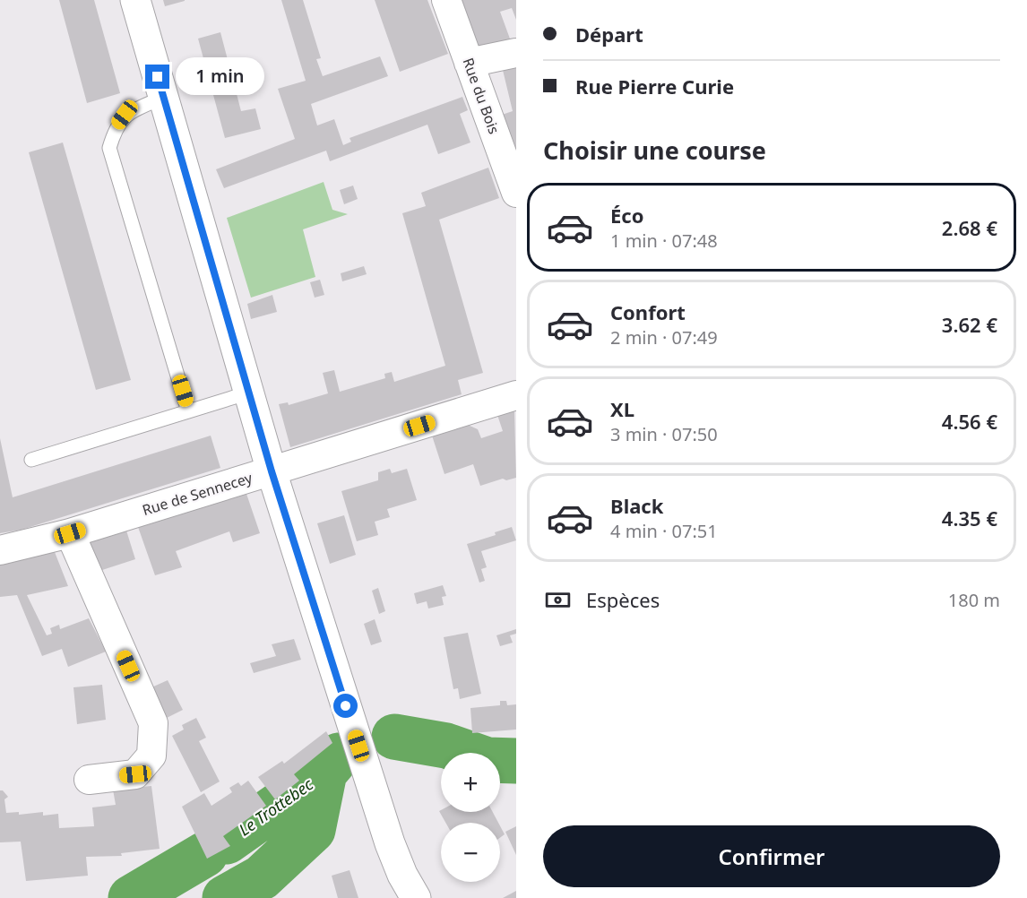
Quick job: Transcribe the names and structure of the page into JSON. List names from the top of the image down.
{
  "streets": {
    "street": ["Rue du Bois", "Rue de Sennecey"]
  },
  "water": ["Le Trottebec"],
  "page": {
    "banner": ["Départ", "Rue Pierre Curie"],
    "bubble": "1 min",
    "heading": "Choisir une course",
    "list": [
      {
        "name": "Éco",
        "note": "1 min · 07:48",
        "value": "2.68 €"
      },
      {
        "name": "Confort",
        "note": "2 min · 07:49",
        "value": "3.62 €"
      },
      {
        "name": "XL",
        "note": "3 min · 07:50",
        "value": "4.56 €"
      },
      {
        "name": "Black",
        "note": "4 min · 07:51",
        "value": "4.35 €"
      }
    ],
    "pay": ["Espèces", "180 m"],
    "map_buttons": ["+", "−"],
    "buttons": "Confirmer"
  }
}
